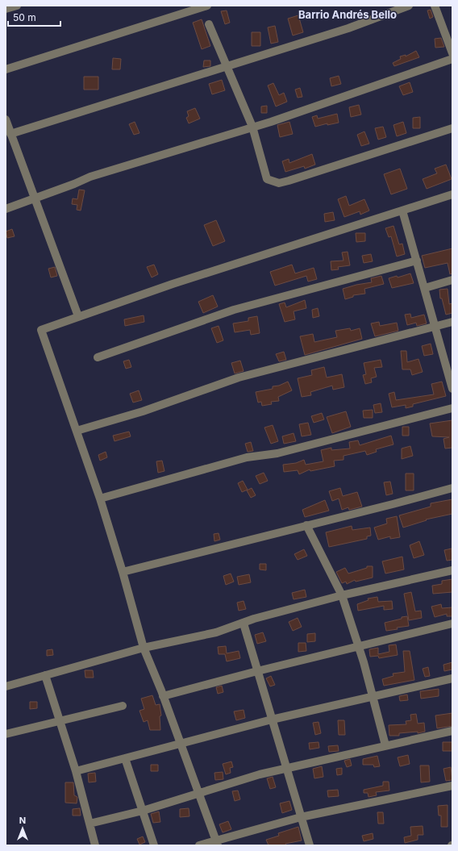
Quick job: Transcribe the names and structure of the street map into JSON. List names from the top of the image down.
{
  "districts": ["Barrio Andrés Bello"],
  "scale_bar": "50 m",
  "north": "top"
}
